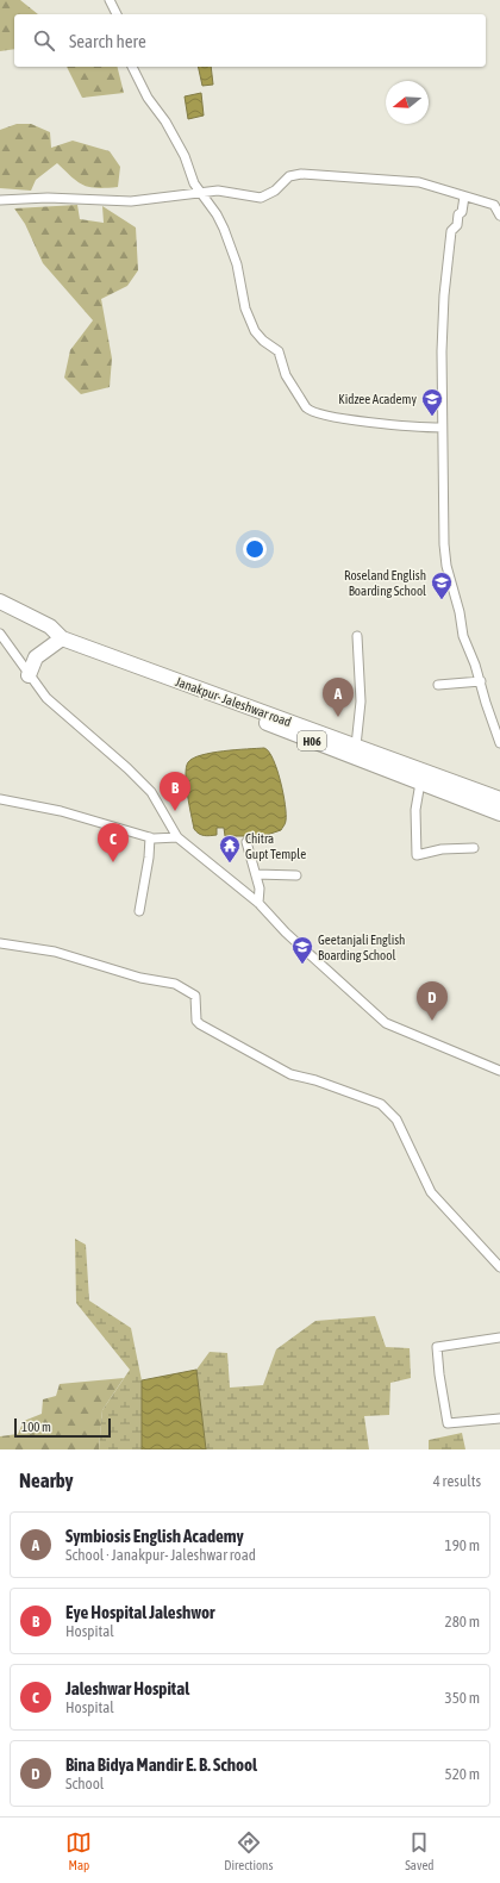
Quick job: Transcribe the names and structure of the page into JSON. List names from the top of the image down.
{
  "streets": {
    "highway": ["Janakpur- Jaleshwar road", "H06"]
  },
  "crossings": [
    ["Janakpur- Jaleshwar road", "H06"]
  ],
  "places": {
    "school or university": ["Kidzee Academy", "Roseland English Boarding School", "Geetanjali English Boarding School"],
    "temple": ["Chitra Gupt Temple"]
  },
  "scale_bar": "100 m",
  "north": "left",
  "page": {
    "search": "Search here",
    "pins": [
      "A",
      "B",
      "C",
      "D"
    ],
    "scale": "100 m",
    "heading": ["Nearby", "4 results"],
    "list": [
      {
        "mark": "A",
        "name": "Symbiosis English Academy",
        "note": "School · Janakpur- Jaleshwar road",
        "value": "190 m"
      },
      {
        "mark": "B",
        "name": "Eye Hospital Jaleshwor",
        "note": "Hospital",
        "value": "280 m"
      },
      {
        "mark": "C",
        "name": "Jaleshwar Hospital",
        "note": "Hospital",
        "value": "350 m"
      },
      {
        "mark": "D",
        "name": "Bina Bidya Mandir E. B. School",
        "note": "School",
        "value": "520 m"
      }
    ],
    "nav": ["Map", "Directions", "Saved"]
  }
}
